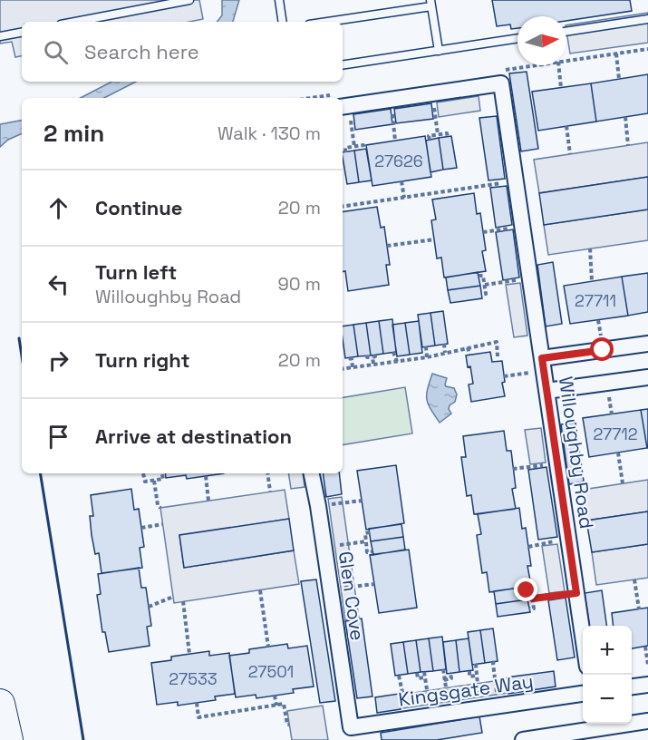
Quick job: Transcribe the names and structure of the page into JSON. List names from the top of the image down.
{
  "streets": {
    "street": ["Willoughby Road", "Glen Cove", "Kingsgate Way"]
  },
  "crossings": [
    ["Glen Cove", "Kingsgate Way"]
  ],
  "house_numbers": [
    "27626",
    "27711",
    "27712",
    "27501",
    "27533"
  ],
  "north": "right",
  "page": {
    "search": "Search here",
    "heading": ["2 min", "Walk · 130 m"],
    "list": [
      ["Continue", "20 m"],
      ["Turn left", "Willoughby Road", "90 m"],
      ["Turn right", "20 m"],
      "Arrive at destination"
    ],
    "map_buttons": ["+", "−"]
  }
}
